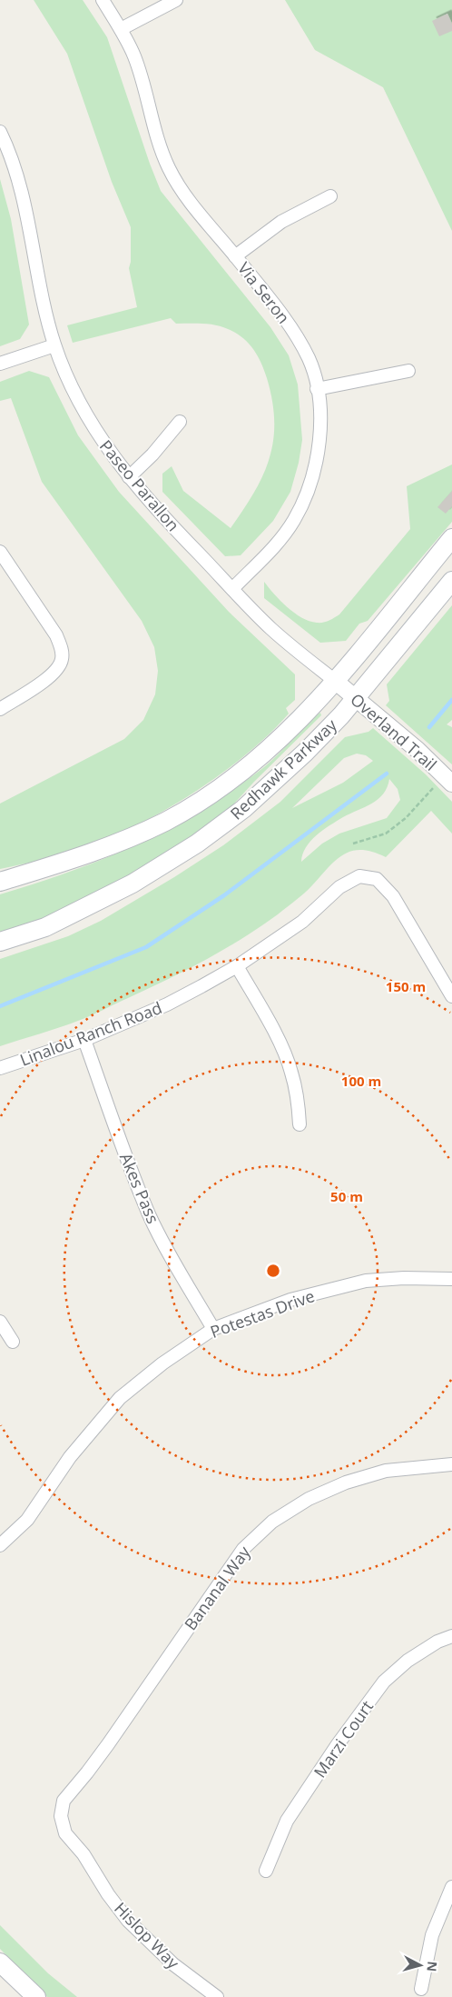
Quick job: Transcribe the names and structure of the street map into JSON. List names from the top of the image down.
{
  "streets": {
    "main road": ["Redhawk Parkway"],
    "street": [
      "Via Seron",
      "Paseo Parallon",
      "Overland Trail",
      "Linalou Ranch Road",
      "Akes Pass",
      "Potestas Drive",
      "Bananal Way",
      "Marzi Court",
      "Hislop Way"
    ]
  },
  "crossings": [
    ["Via Seron", "Paseo Parallon"],
    ["Paseo Parallon", "Overland Trail"],
    ["Paseo Parallon", "Redhawk Parkway"],
    ["Overland Trail", "Redhawk Parkway"],
    ["Linalou Ranch Road", "Akes Pass"],
    ["Akes Pass", "Potestas Drive"],
    ["Bananal Way", "Hislop Way"]
  ],
  "north": "right",
  "rings": ["150 m", "100 m", "50 m"]
}
